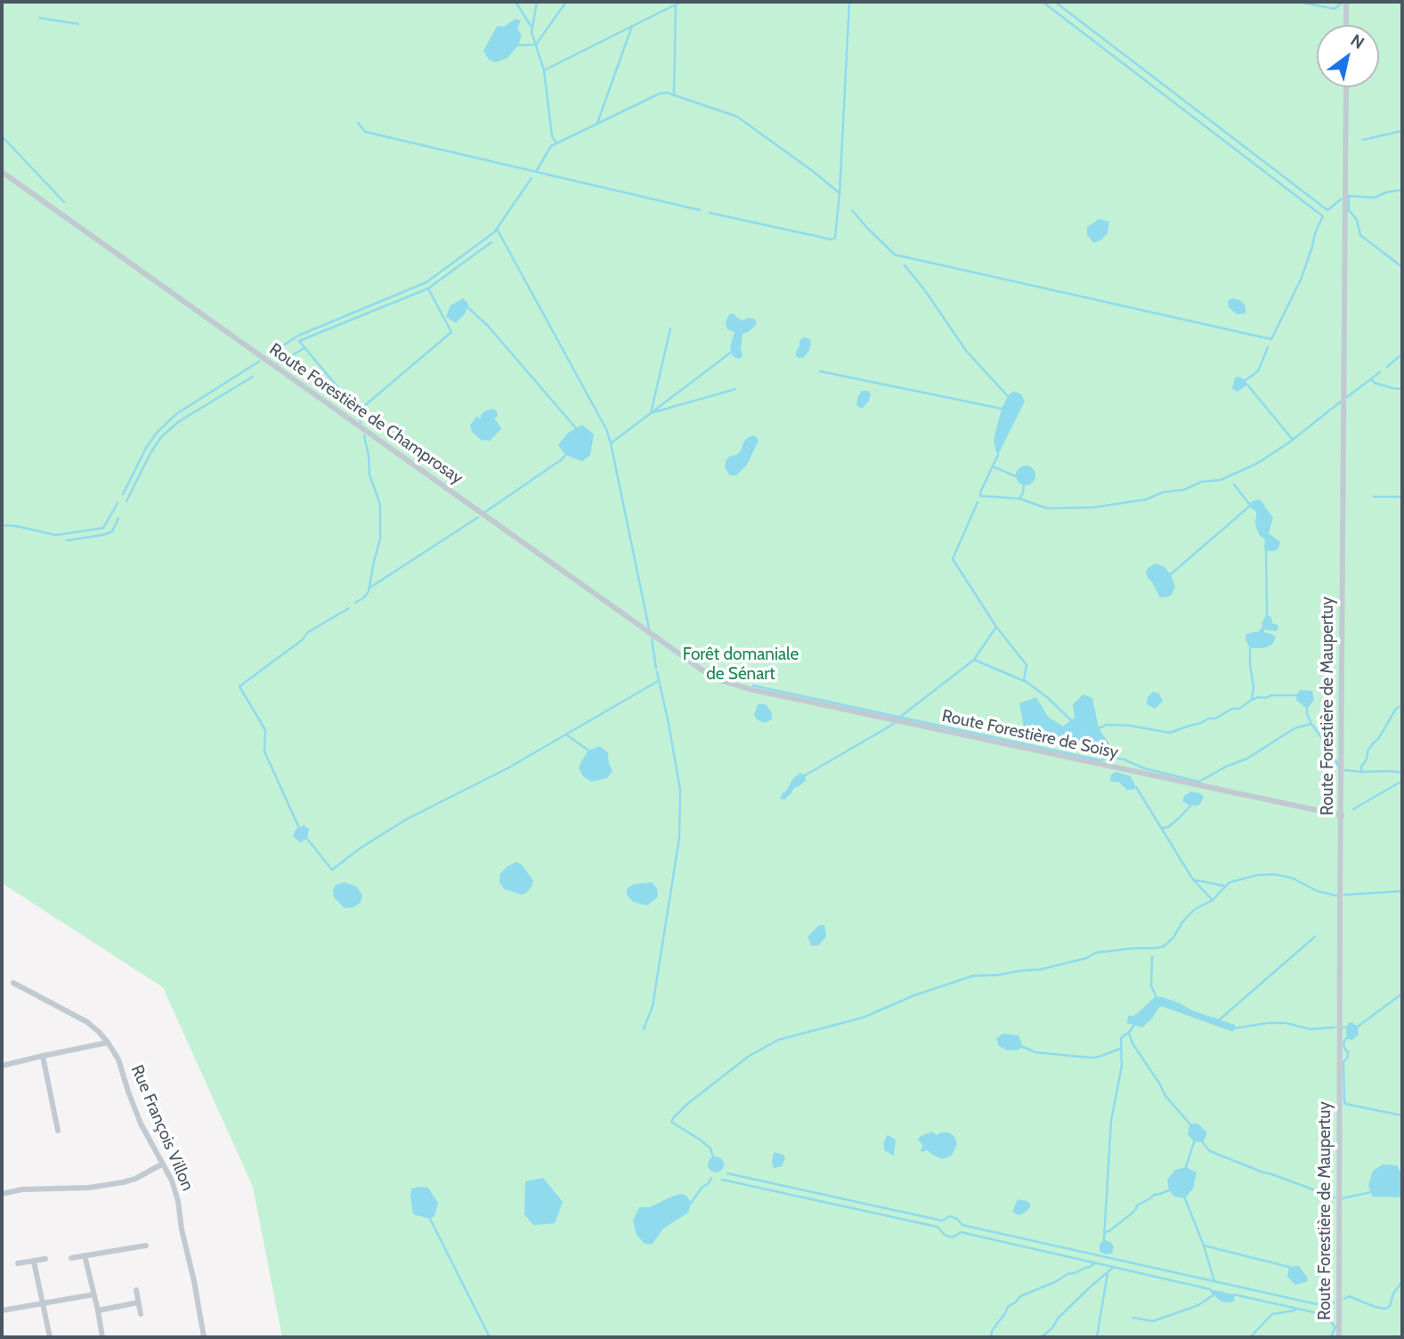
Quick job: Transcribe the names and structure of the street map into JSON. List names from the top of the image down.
{
  "streets": {
    "street": [
      "Route Forestière de Champrosay",
      "Route Forestière de Maupertuy",
      "Route Forestière de Soisy",
      "Rue François Villon"
    ]
  },
  "crossings": [
    ["Route Forestière de Champrosay", "Route Forestière de Soisy"],
    ["Route Forestière de Maupertuy", "Route Forestière de Soisy"]
  ],
  "parks": ["Forêt domaniale de Sénart"],
  "north": "top right"
}
